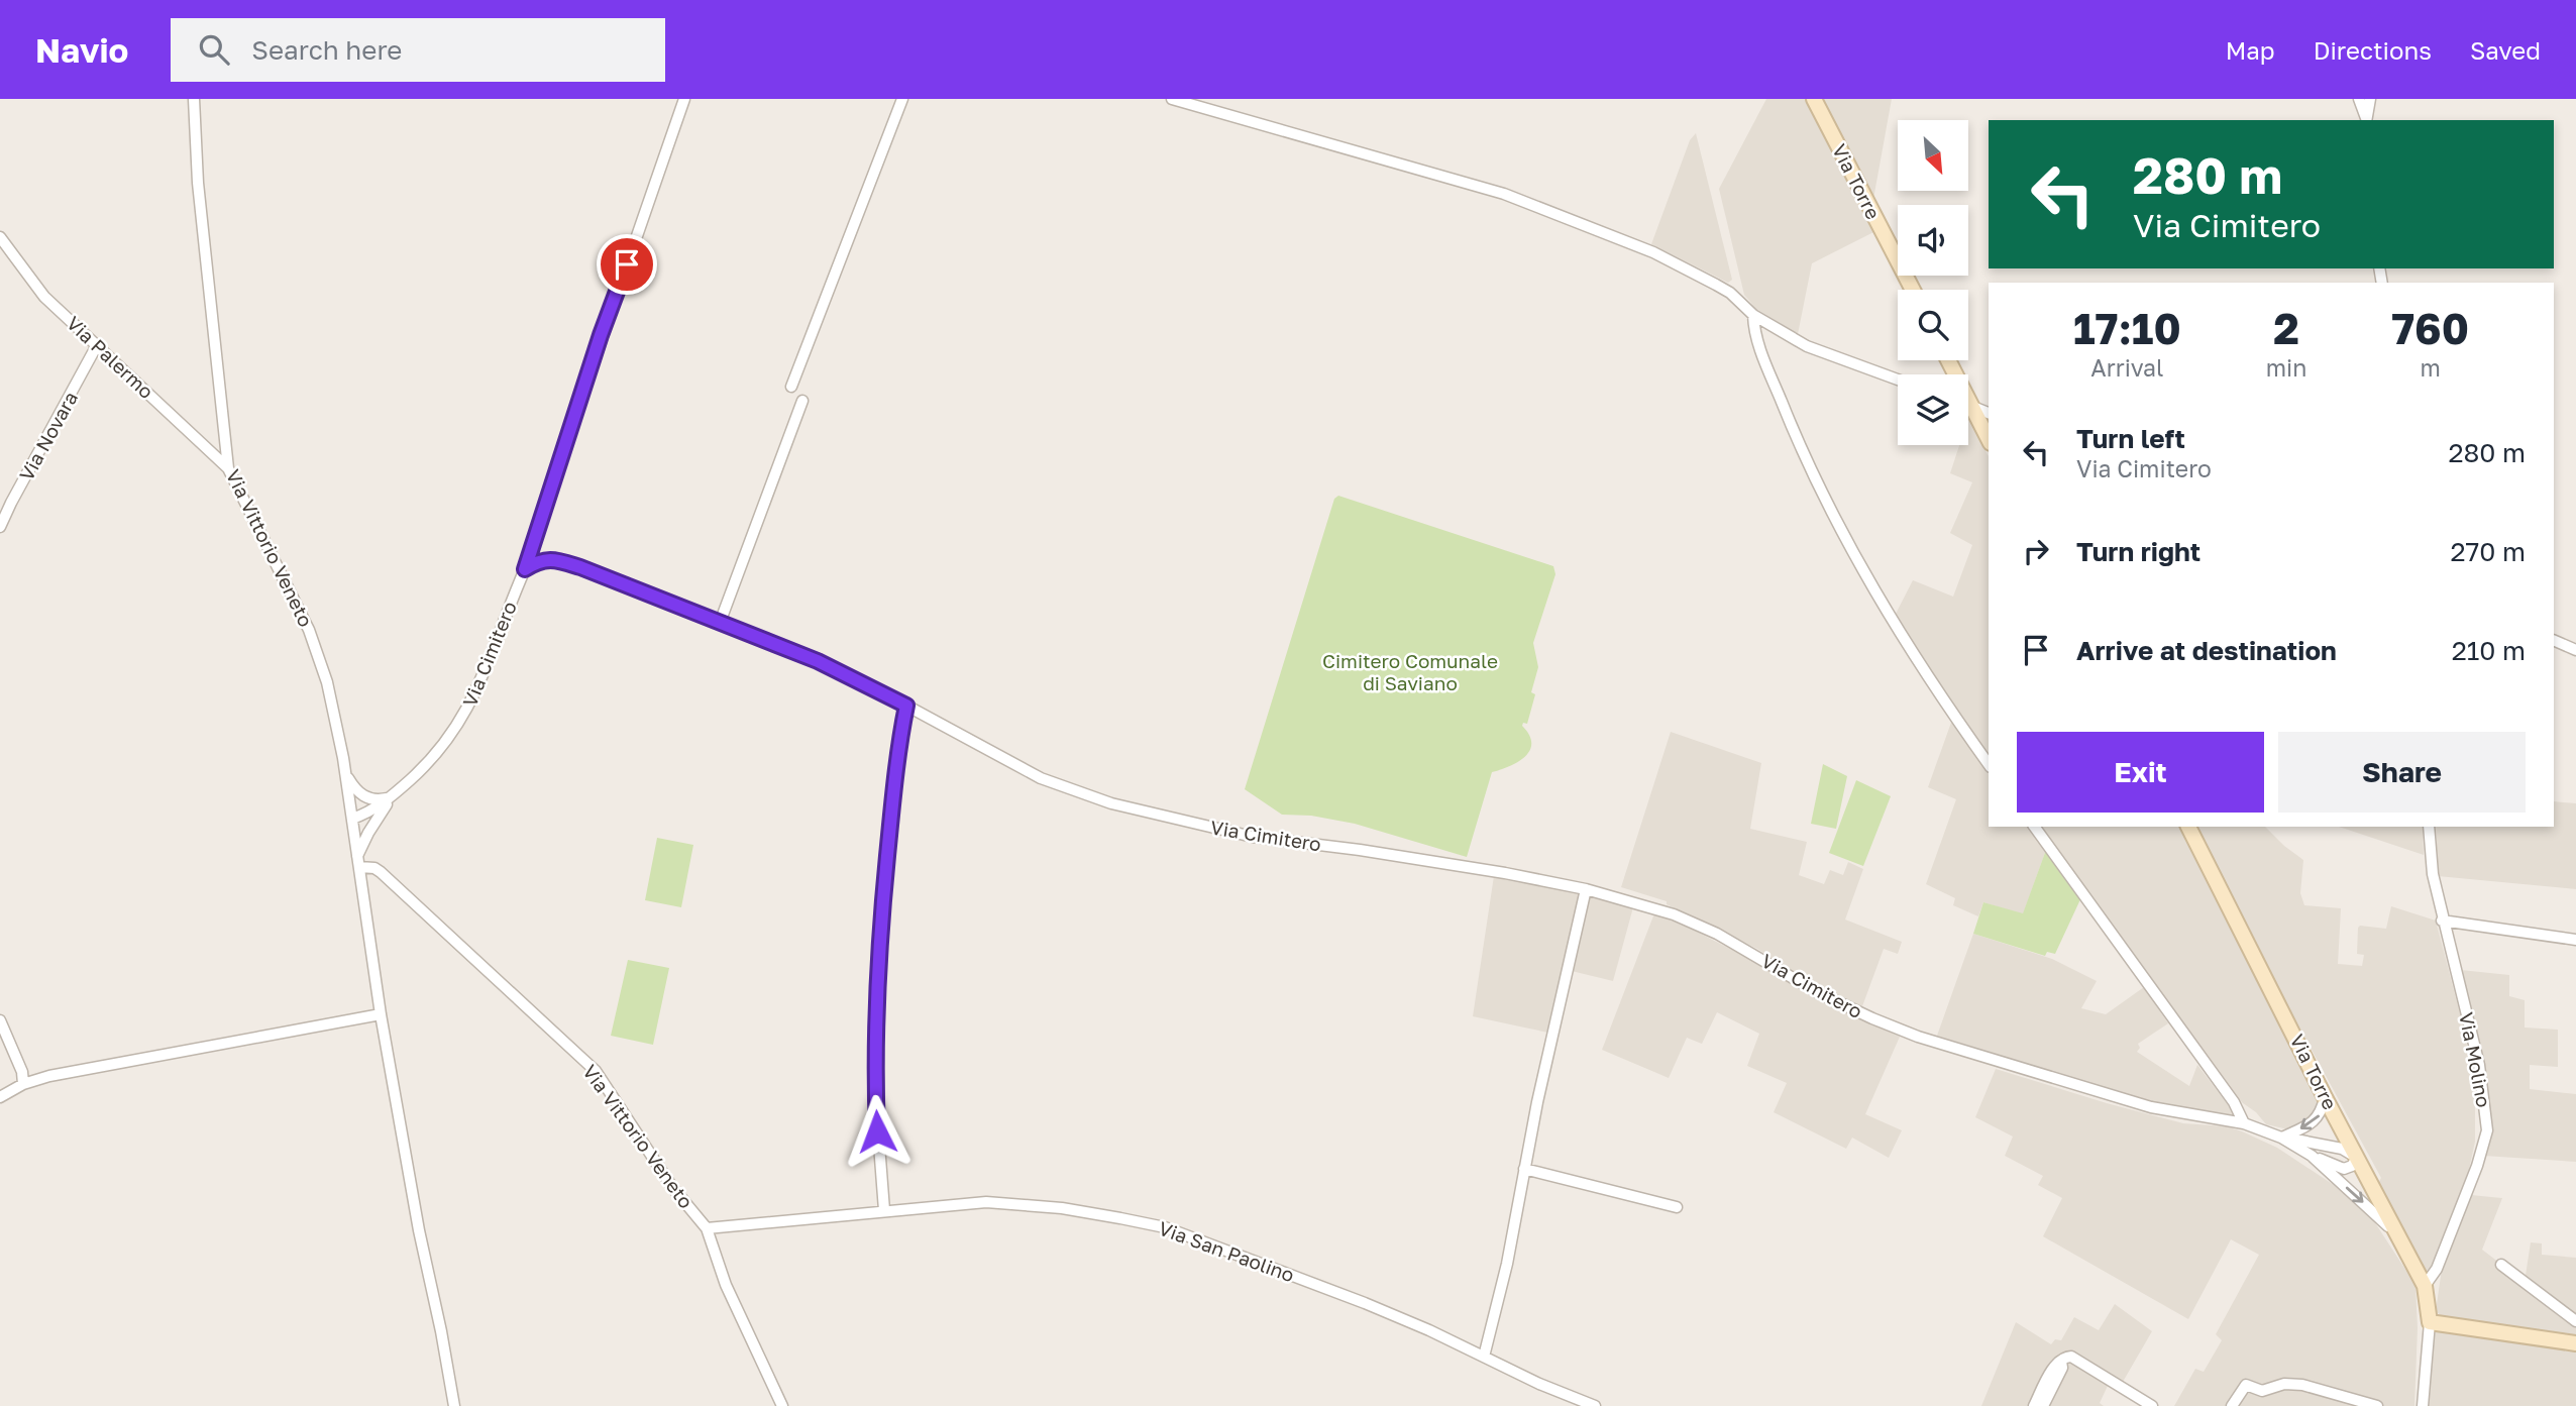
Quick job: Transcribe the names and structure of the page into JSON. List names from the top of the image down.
{
  "streets": {
    "main road": ["Via Torre"],
    "street": [
      "Via Palermo",
      "Via Novara",
      "Via Vittorio Veneto",
      "Via Cimitero",
      "Via Molino",
      "Via San Paolino"
    ]
  },
  "crossings": [
    ["Via Torre", "Via Cimitero"],
    ["Via Torre", "Via Molino"],
    ["Via Palermo", "Via Novara"],
    ["Via Palermo", "Via Vittorio Veneto"],
    ["Via Vittorio Veneto", "Via Cimitero"],
    ["Via Vittorio Veneto", "Via San Paolino"]
  ],
  "parks": ["Cimitero Comunale di Saviano"],
  "north": "bottom right",
  "page": {
    "header": "Navio",
    "search": "Search here",
    "nav": ["Map", "Directions", "Saved"],
    "turn": ["280 m", "Via Cimitero"],
    "eta": [
      "17:10",
      "Arrival",
      "2",
      "min",
      "760",
      "m"
    ],
    "list": [
      {
        "name": "Turn left",
        "note": "Via Cimitero",
        "value": "280 m"
      },
      {
        "name": "Turn right",
        "value": "270 m"
      },
      {
        "name": "Arrive at destination",
        "value": "210 m"
      }
    ],
    "buttons": ["Exit", "Share"]
  }
}
